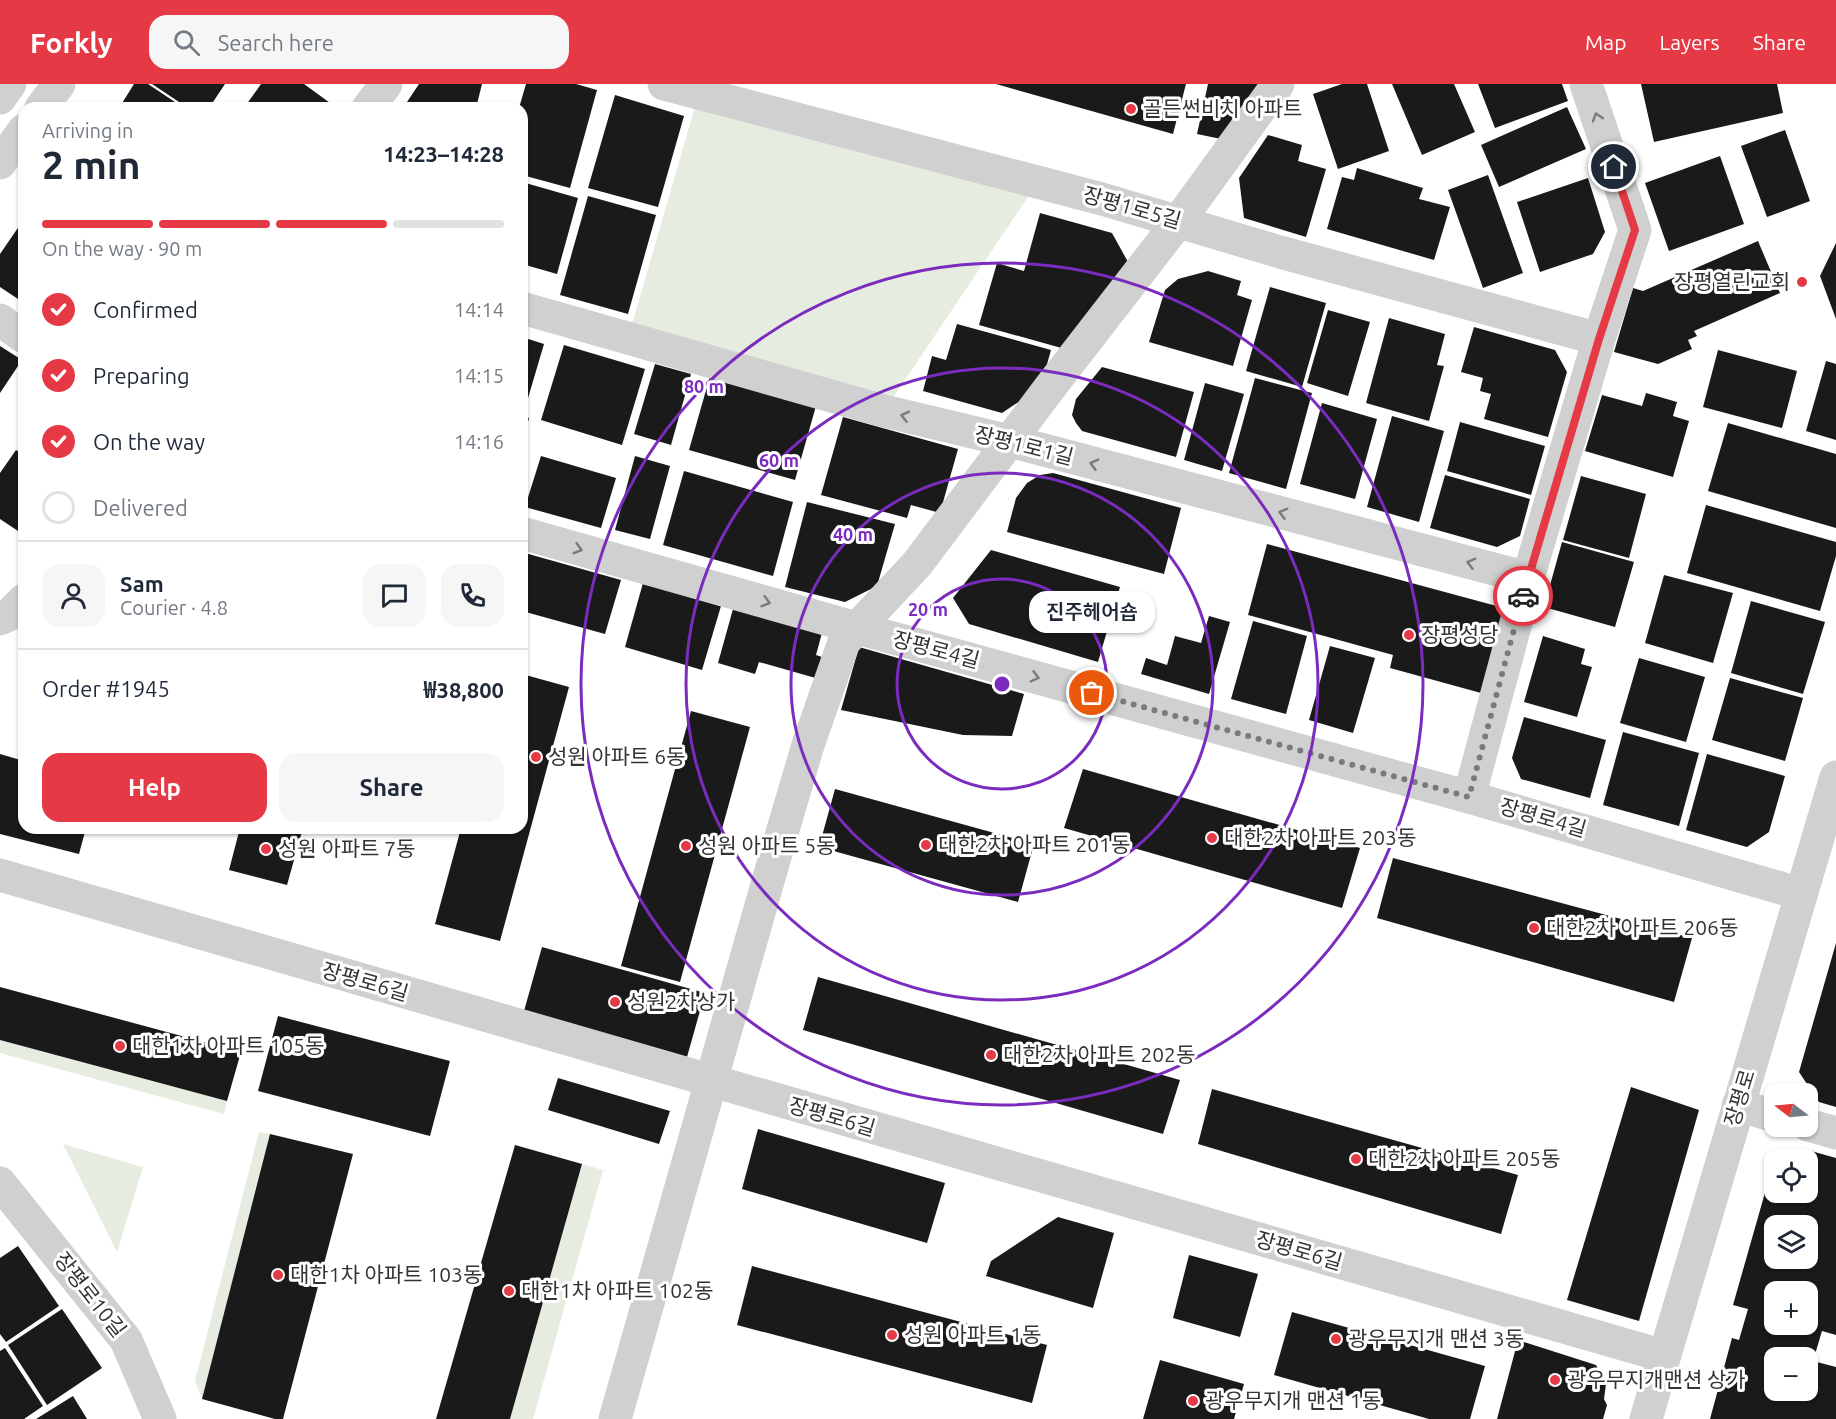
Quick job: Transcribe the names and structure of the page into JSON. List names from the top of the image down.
{
  "streets": {
    "street": [
      "장평1로5길",
      "장평1로1길",
      "장평로4길",
      "장평로6길",
      "장평로",
      "장평로10길"
    ]
  },
  "crossings": [
    ["장평로4길", "장평로"],
    ["장평로6길", "장평로"]
  ],
  "one_way": ["장평1로1길", "장평로4길"],
  "places": [
    "골든썬비치 아파트",
    "장평열린교회",
    "장평성당",
    "진주헤어숍",
    "성원 아파트 6동",
    "대한2차 아파트 203동",
    "대한2차 아파트 201동",
    "성원 아파트 5동",
    "성원 아파트 7동",
    "대한2차 아파트 206동",
    "성원2차상가",
    "대한1차 아파트 105동",
    "대한2차 아파트 202동",
    "대한2차 아파트 205동",
    "대한1차 아파트 103동",
    "대한1차 아파트 102동",
    "성원 아파트 1동",
    "광우무지개 맨션 3동",
    "광우무지개맨션 상가",
    "광우무지개 맨션 1동"
  ],
  "north": "left",
  "page": {
    "header": "Forkly",
    "search": "Search here",
    "nav": ["Map", "Layers", "Share"],
    "heading": ["2 min", "Arriving in", "14:23–14:28"],
    "panel": [
      "Sam",
      "Courier · 4.8",
      "Order #1945",
      "₩38,800"
    ],
    "bar": "On the way · 90 m",
    "list": [
      ["Confirmed", "14:14"],
      ["Preparing", "14:15"],
      ["On the way", "14:16"],
      "Delivered"
    ],
    "bubble": "진주헤어숍",
    "buttons": ["Help", "Share"],
    "map_buttons": ["+", "−"]
  },
  "rings": [
    "80 m",
    "60 m",
    "40 m",
    "20 m"
  ]
}
